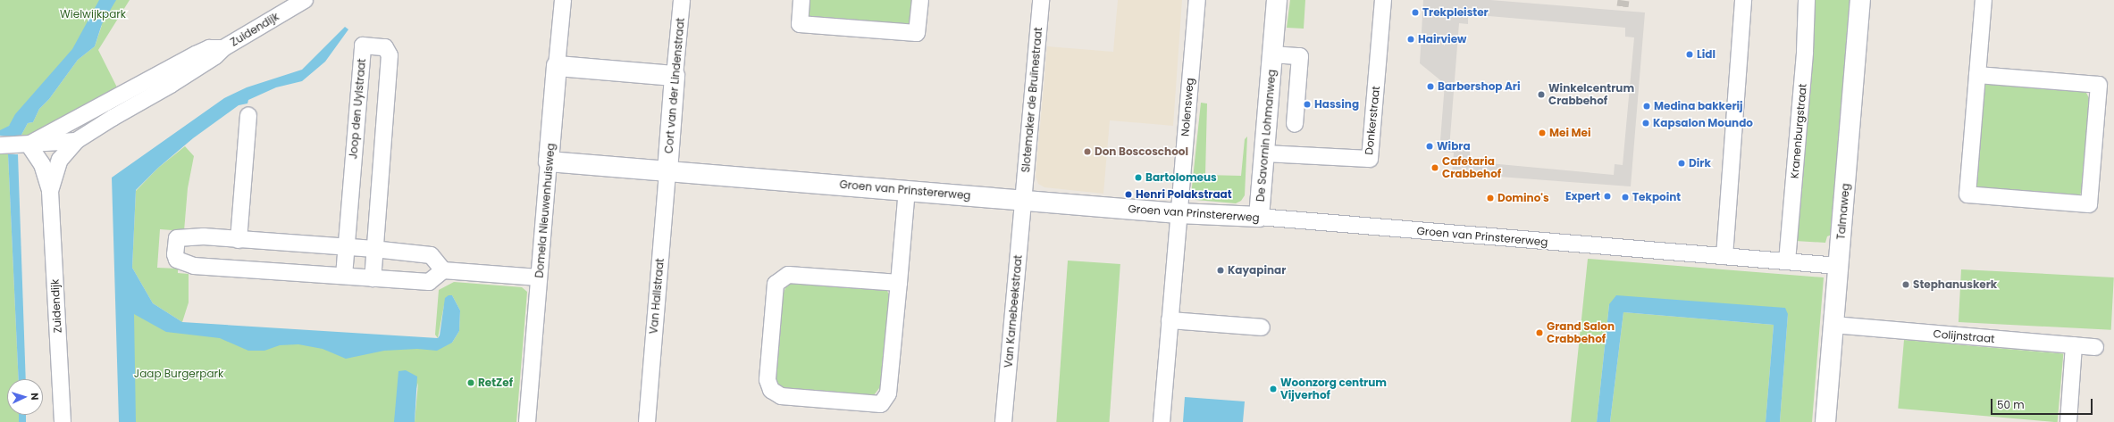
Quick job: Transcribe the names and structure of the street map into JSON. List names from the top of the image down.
{
  "streets": {
    "street": [
      "Zuidendijk",
      "Cort van der Lindenstraat",
      "Slotemaker de Bruïnestraat",
      "Nolensweg",
      "Joop den Uylstraat",
      "Donkerstraat",
      "Kranenburgstraat",
      "De Savornin Lohmanweg",
      "Groen van Prinstererweg",
      "Domela Nieuwenhuisweg",
      "Talmaweg",
      "Van Hallstraat",
      "Van Karnebeekstraat",
      "Colijnstraat"
    ]
  },
  "crossings": [
    ["Cort van der Lindenstraat", "Groen van Prinstererweg"],
    ["Cort van der Lindenstraat", "Van Hallstraat"],
    ["Slotemaker de Bruïnestraat", "Groen van Prinstererweg"],
    ["Slotemaker de Bruïnestraat", "Van Karnebeekstraat"],
    ["Nolensweg", "Groen van Prinstererweg"],
    ["Donkerstraat", "De Savornin Lohmanweg"],
    ["Kranenburgstraat", "Groen van Prinstererweg"],
    ["De Savornin Lohmanweg", "Groen van Prinstererweg"],
    ["Groen van Prinstererweg", "Domela Nieuwenhuisweg"],
    ["Groen van Prinstererweg", "Talmaweg"],
    ["Groen van Prinstererweg", "Van Hallstraat"],
    ["Groen van Prinstererweg", "Van Karnebeekstraat"],
    ["Talmaweg", "Colijnstraat"]
  ],
  "parks": ["Wielwijkpark", "Jaap Burgerpark"],
  "places": [
    "Trekpleister",
    "Hairview",
    "Lidl",
    "Barbershop Ari",
    "Winkelcentrum Crabbehof",
    "Hassing",
    "Medina bakkerij",
    "Kapsalon Moundo",
    "Mei Mei",
    "Wibra",
    "Don Boscoschool",
    "Dirk",
    "Cafetaria Crabbehof",
    "Bartolomeus",
    "Henri Polakstraat",
    "Expert",
    "Tekpoint",
    "Domino's",
    "Kayapinar",
    "Stephanuskerk",
    "Grand Salon Crabbehof",
    "RetZef",
    "Woonzorg centrum Vijverhof"
  ],
  "scale_bar": "50 m",
  "north": "right"
}
